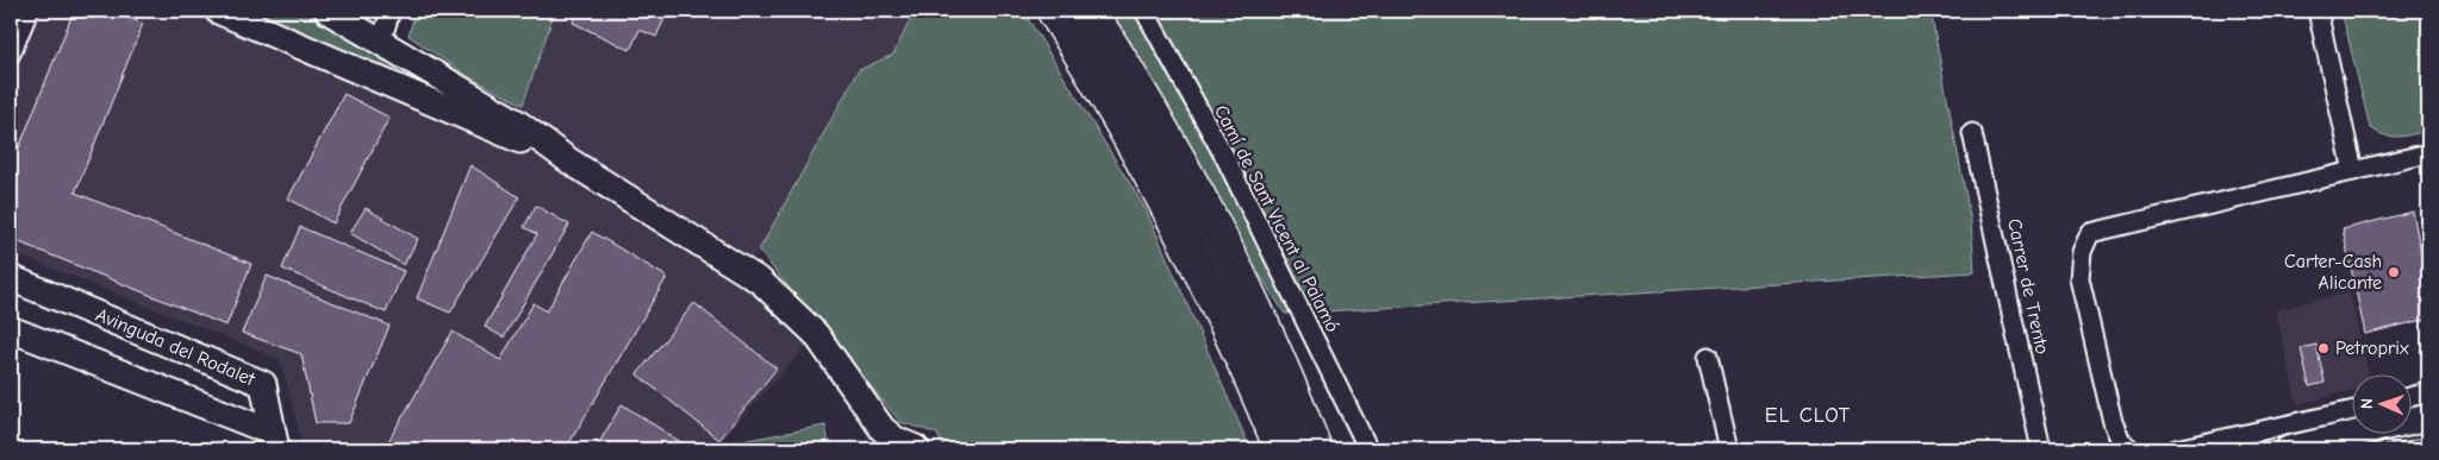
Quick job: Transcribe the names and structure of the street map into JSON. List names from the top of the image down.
{
  "streets": {
    "street": ["Camí de Sant Vicent al Palamó", "Carrer de Trento", "Avinguda del Rodalet"]
  },
  "districts": ["EL CLOT"],
  "places": ["Carter-Cash Alicante", "Petroprix"],
  "north": "left"
}
